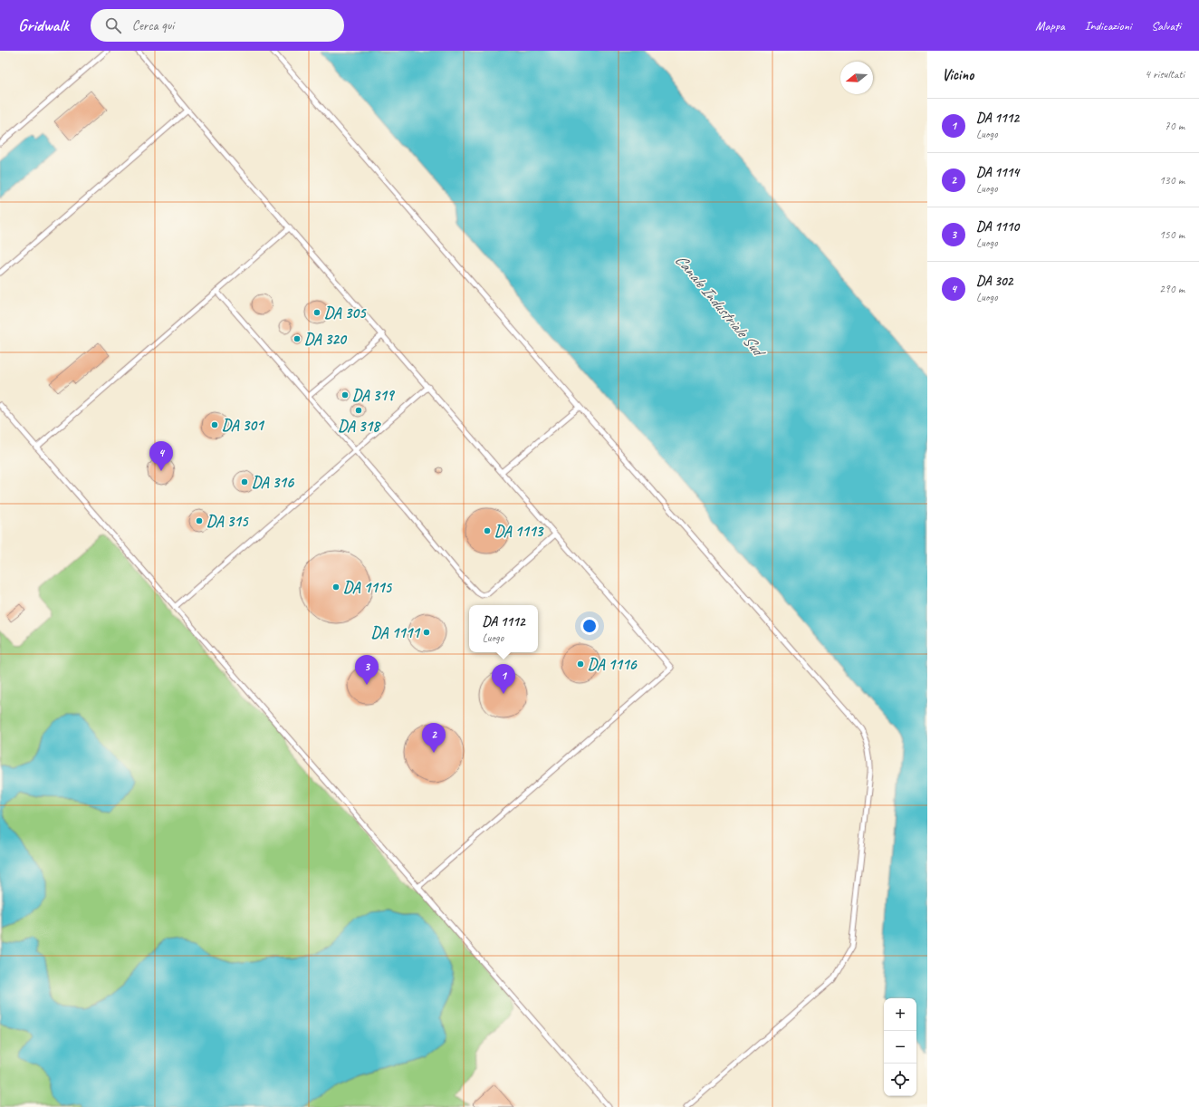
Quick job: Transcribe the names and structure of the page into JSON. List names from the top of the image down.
{
  "water": ["Canale Industriale Sud"],
  "places": [
    "DA 305",
    "DA 320",
    "DA 319",
    "DA 318",
    "DA 301",
    "DA 316",
    "DA 315",
    "DA 1113",
    "DA 1115",
    "DA 1111",
    "DA 1116"
  ],
  "north": "left",
  "page": {
    "header": "Gridwalk",
    "search": "Cerca qui",
    "nav": ["Mappa", "Indicazioni", "Salvati"],
    "heading": ["Vicino", "4 risultati"],
    "list": [
      {
        "mark": "1",
        "name": "DA 1112",
        "note": "Luogo",
        "value": "70 m"
      },
      {
        "mark": "2",
        "name": "DA 1114",
        "note": "Luogo",
        "value": "130 m"
      },
      {
        "mark": "3",
        "name": "DA 1110",
        "note": "Luogo",
        "value": "150 m"
      },
      {
        "mark": "4",
        "name": "DA 302",
        "note": "Luogo",
        "value": "290 m"
      }
    ],
    "pins": [
      "4",
      "3",
      "1",
      "2"
    ],
    "popup": ["DA 1112", "Luogo"],
    "map_buttons": ["+", "−"]
  }
}
